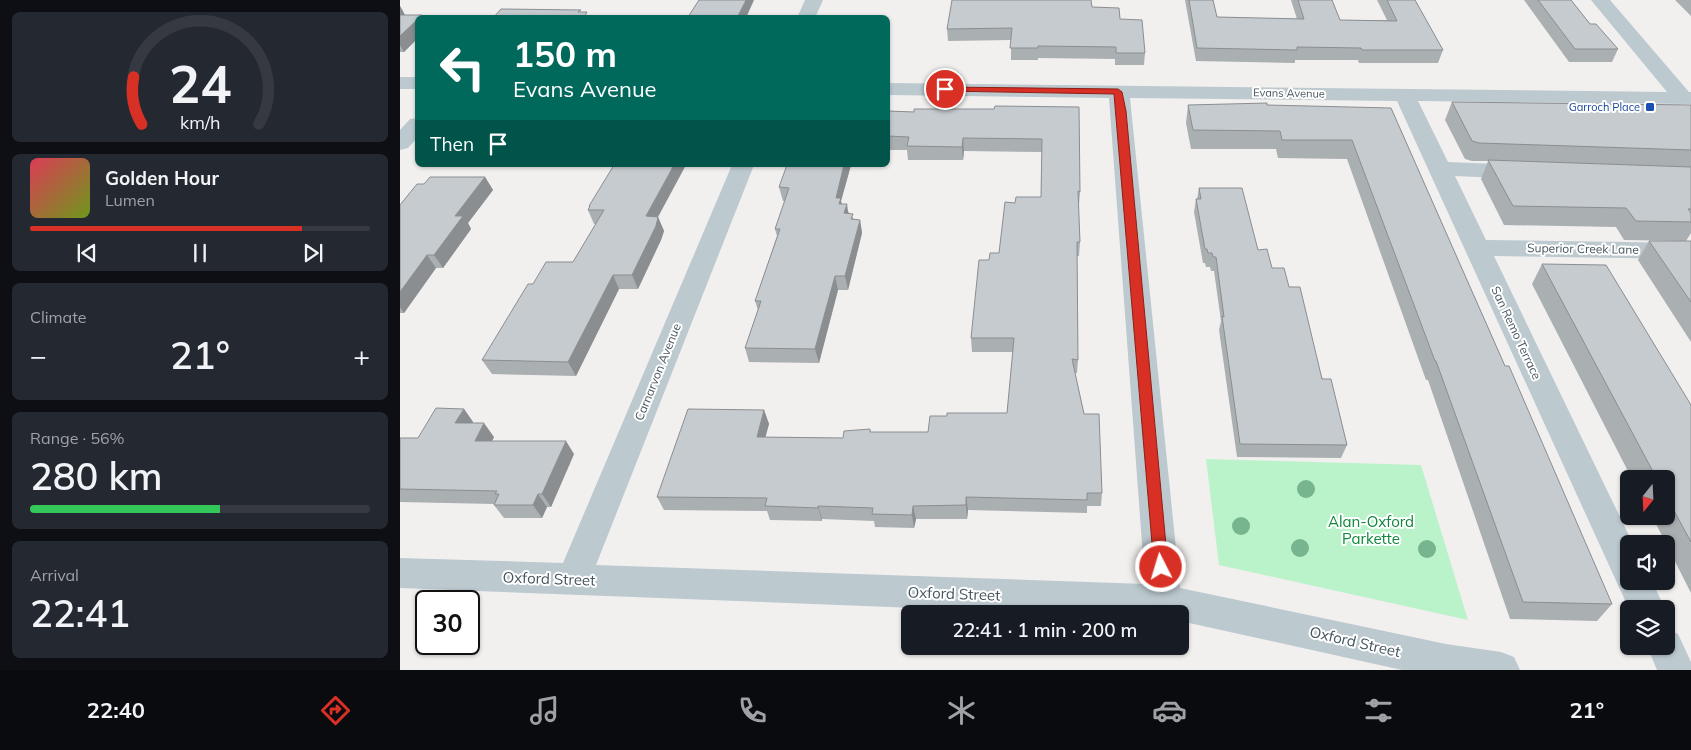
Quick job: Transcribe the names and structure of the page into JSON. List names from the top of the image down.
{
  "streets": {
    "street": [
      "Evans Avenue",
      "Superior Creek Lane",
      "San Remo Terrace",
      "Carnarvon Avenue",
      "Oxford Street"
    ]
  },
  "crossings": [
    ["Evans Avenue", "San Remo Terrace"],
    ["Superior Creek Lane", "San Remo Terrace"],
    ["Carnarvon Avenue", "Oxford Street"]
  ],
  "parks": ["Alan-Oxford Parkette"],
  "places": {
    "transit": ["Garroch Place"]
  },
  "north": "bottom",
  "page": {
    "turn": ["150 m", "Evans Avenue"],
    "then": "Then",
    "song": ["Golden Hour", "Lumen"],
    "tile": [
      "Climate",
      ["Range · 56%", "280 km"],
      ["Arrival", "22:41"]
    ],
    "heat": ["−", "21°", "+"],
    "limit": "30",
    "trip": "22:41 · 1 min · 200 m",
    "tabs": ["22:40", "21°"],
    "gauge": ["24", "km/h"]
  }
}
